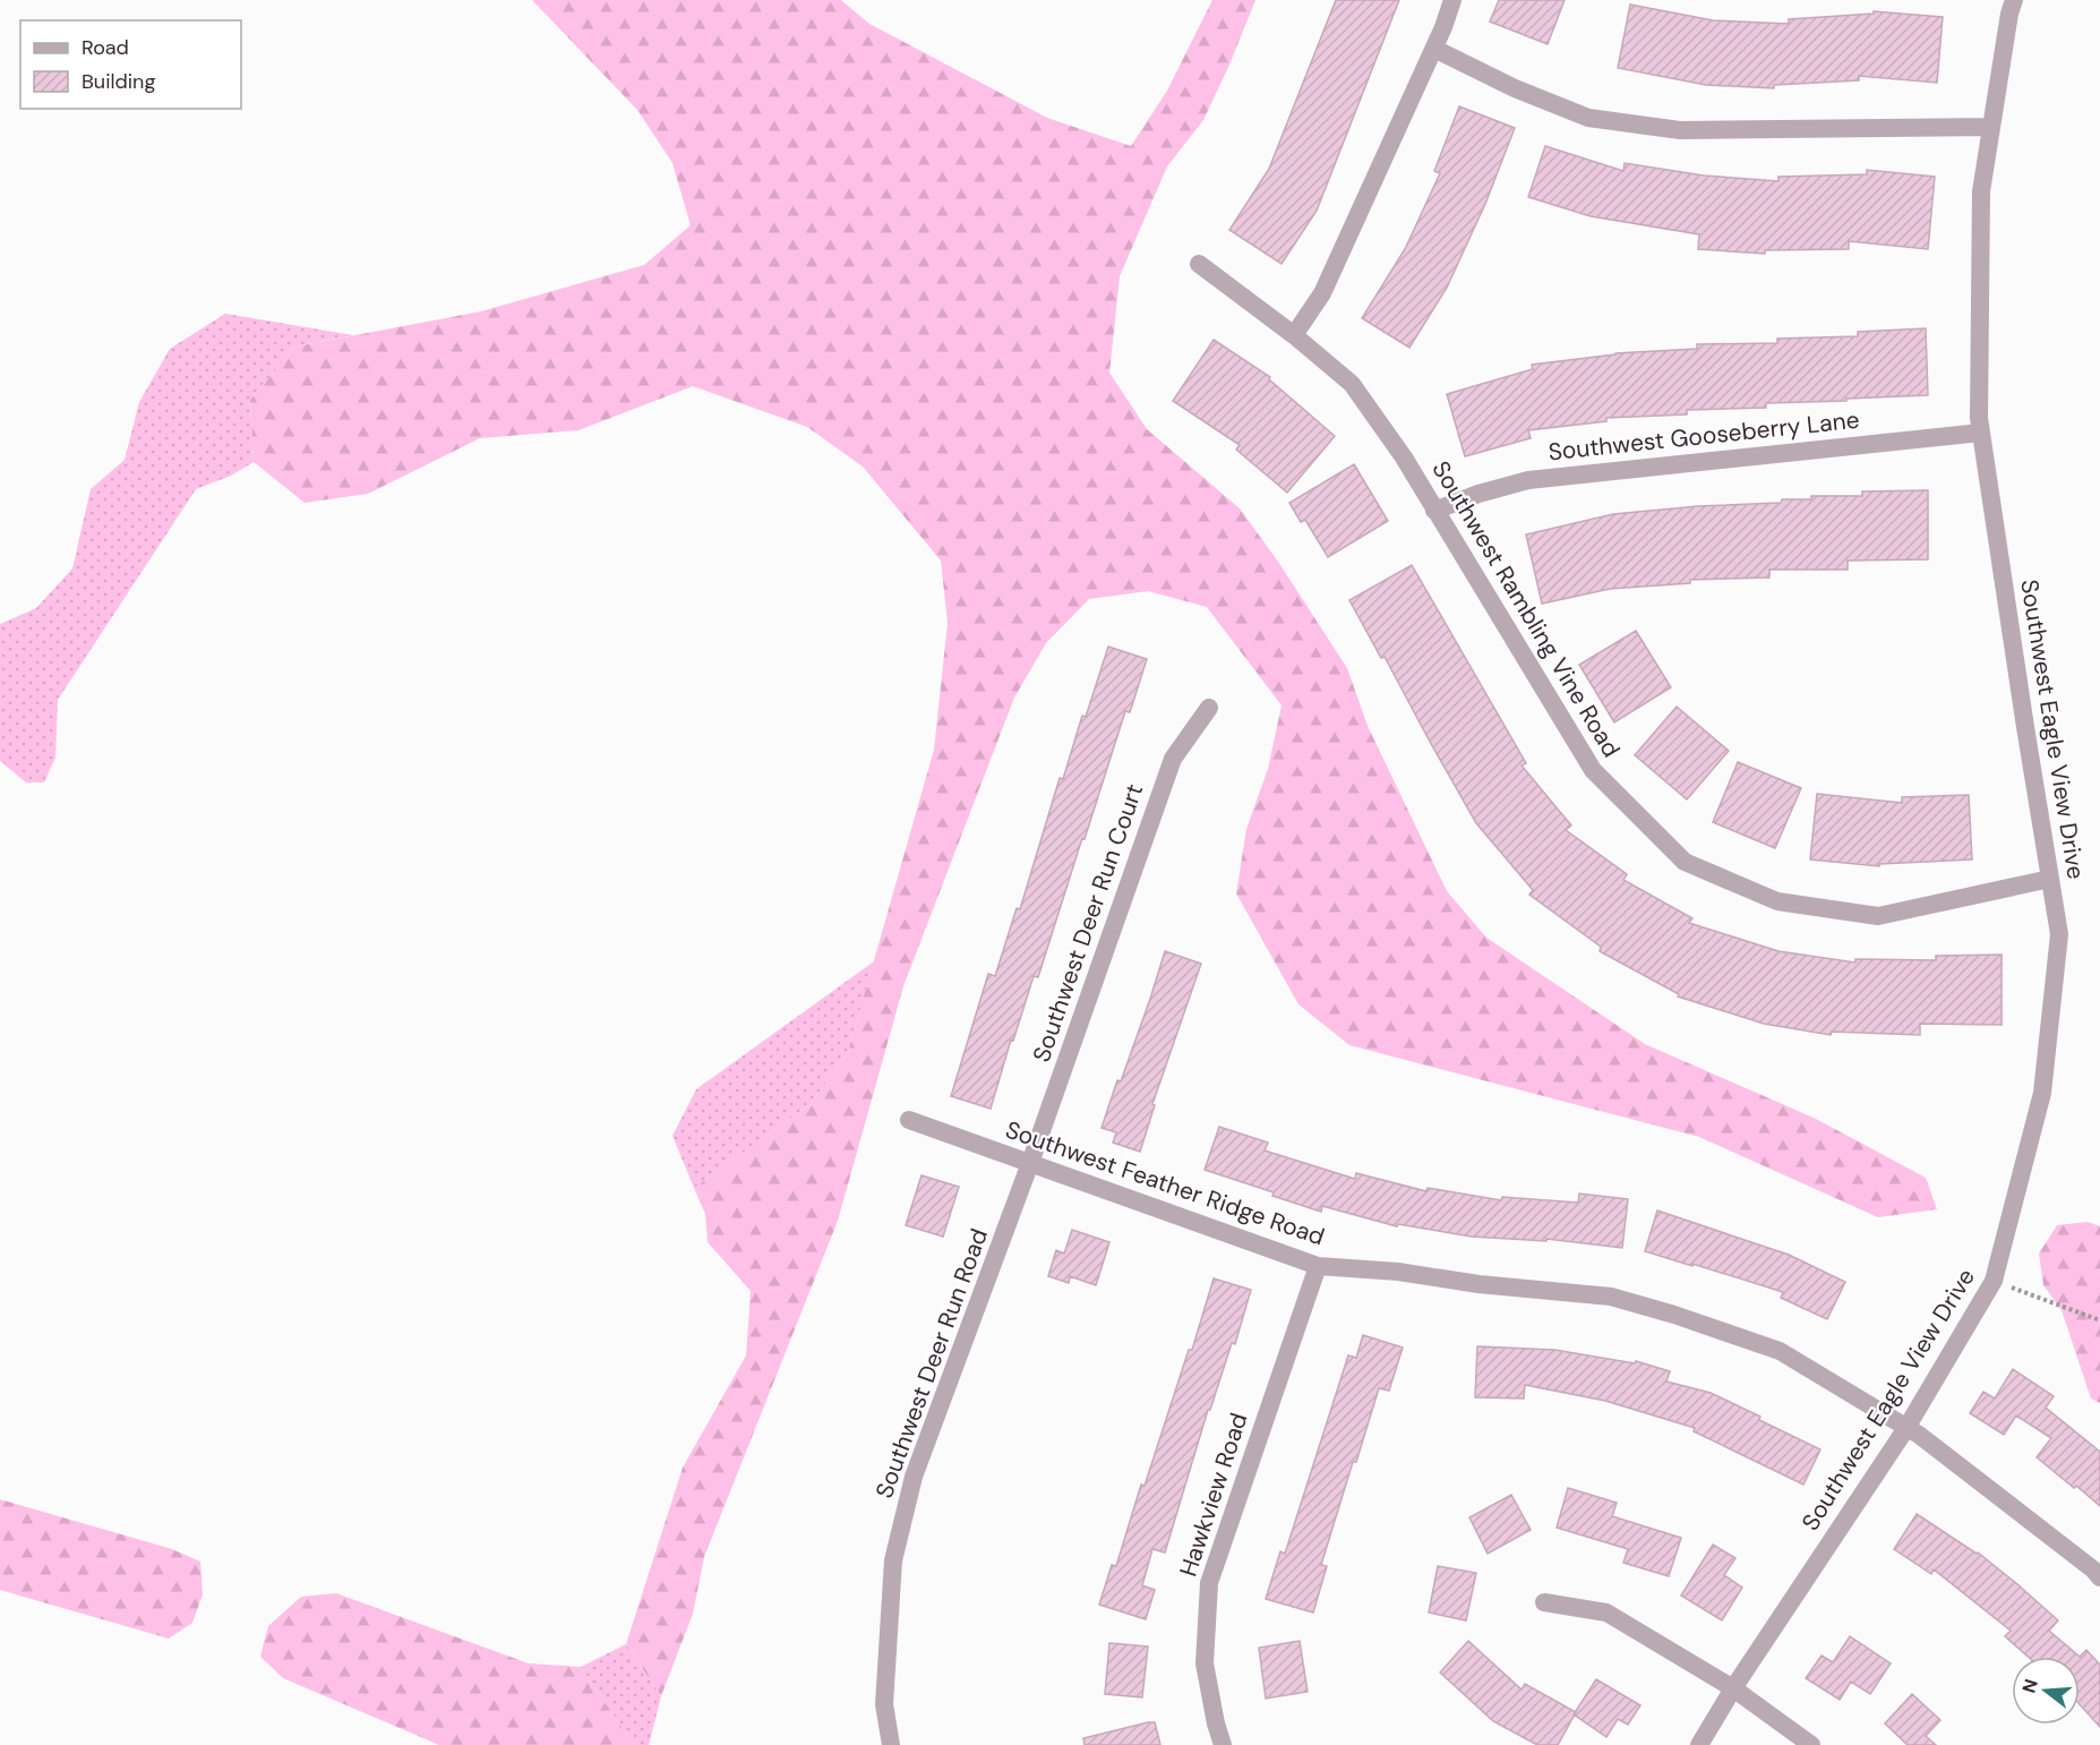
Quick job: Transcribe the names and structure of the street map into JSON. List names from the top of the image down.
{
  "streets": {
    "street": [
      "Southwest Gooseberry Lane",
      "Southwest Rambling Vine Road",
      "Southwest Eagle View Drive",
      "Southwest Deer Run Court",
      "Southwest Feather Ridge Road",
      "Southwest Deer Run Road",
      "Hawkview Road"
    ]
  },
  "crossings": [
    ["Southwest Gooseberry Lane", "Southwest Rambling Vine Road"],
    ["Southwest Gooseberry Lane", "Southwest Eagle View Drive"],
    ["Southwest Rambling Vine Road", "Southwest Eagle View Drive"],
    ["Southwest Eagle View Drive", "Southwest Feather Ridge Road"],
    ["Southwest Deer Run Court", "Southwest Feather Ridge Road"],
    ["Southwest Deer Run Court", "Southwest Deer Run Road"],
    ["Southwest Feather Ridge Road", "Southwest Deer Run Road"],
    ["Southwest Feather Ridge Road", "Hawkview Road"]
  ],
  "legend": ["Road", "Building"],
  "north": "left"
}
